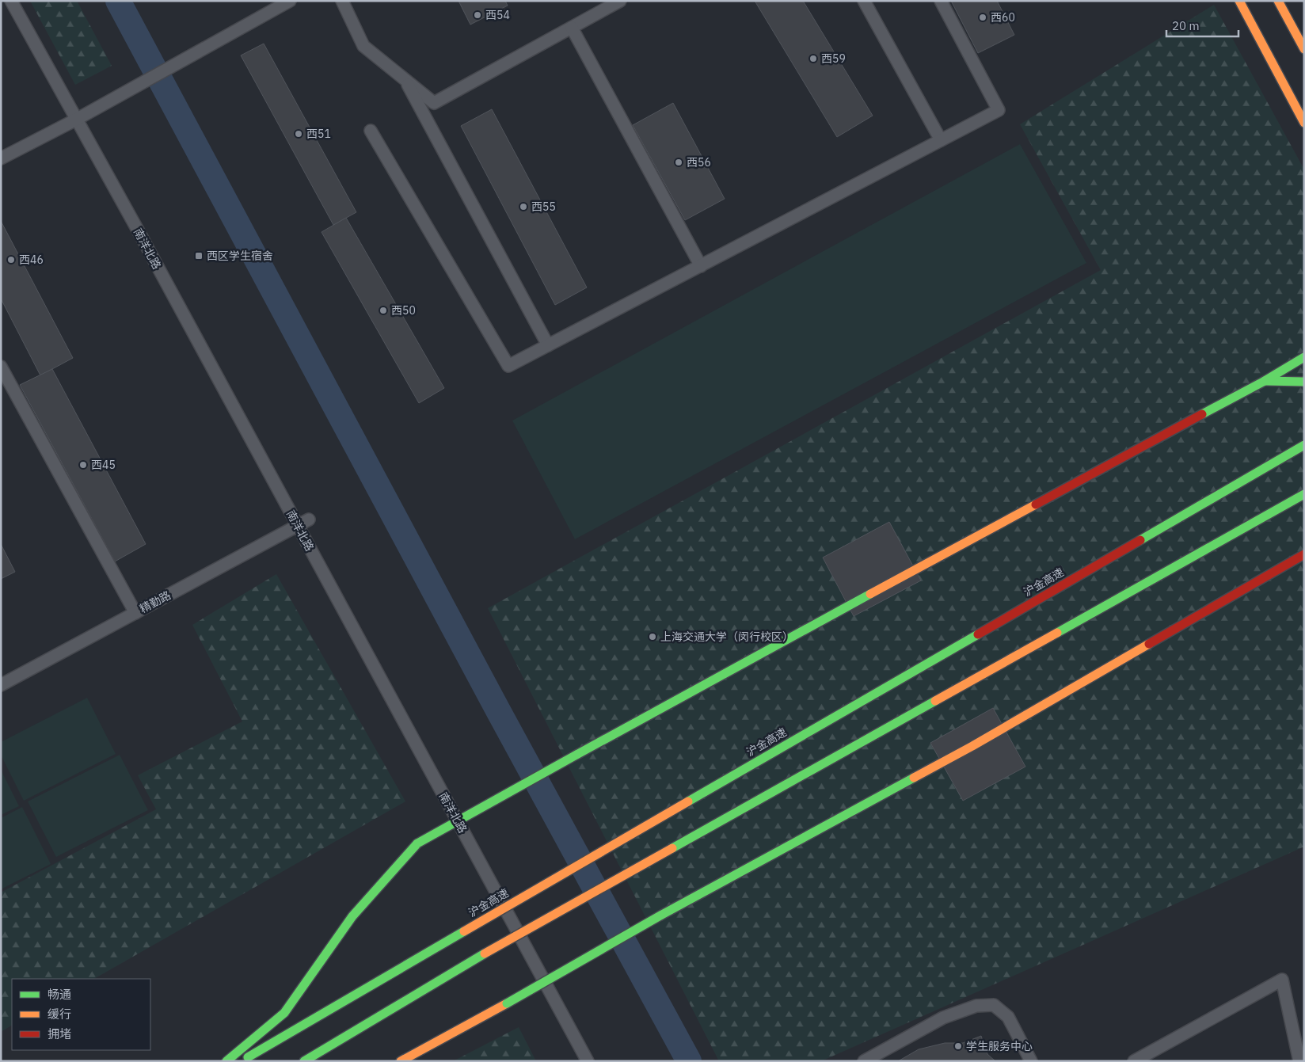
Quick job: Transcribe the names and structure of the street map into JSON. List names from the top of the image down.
{
  "streets": {
    "main road": ["沪金高速"],
    "lane": ["南洋北路", "精勤路"]
  },
  "crossings": [
    ["南洋北路", "精勤路"]
  ],
  "places": {
    "other": [
      "西54",
      "西60",
      "西59",
      "西51",
      "西56",
      "西55",
      "西46",
      "西50",
      "西45",
      "上海交通大学（闵行校区）",
      "学生服务中心"
    ],
    "transit": ["西区学生宿舍"]
  },
  "legend": ["畅通", "缓行", "拥堵"],
  "scale_bar": "20 m"
}
